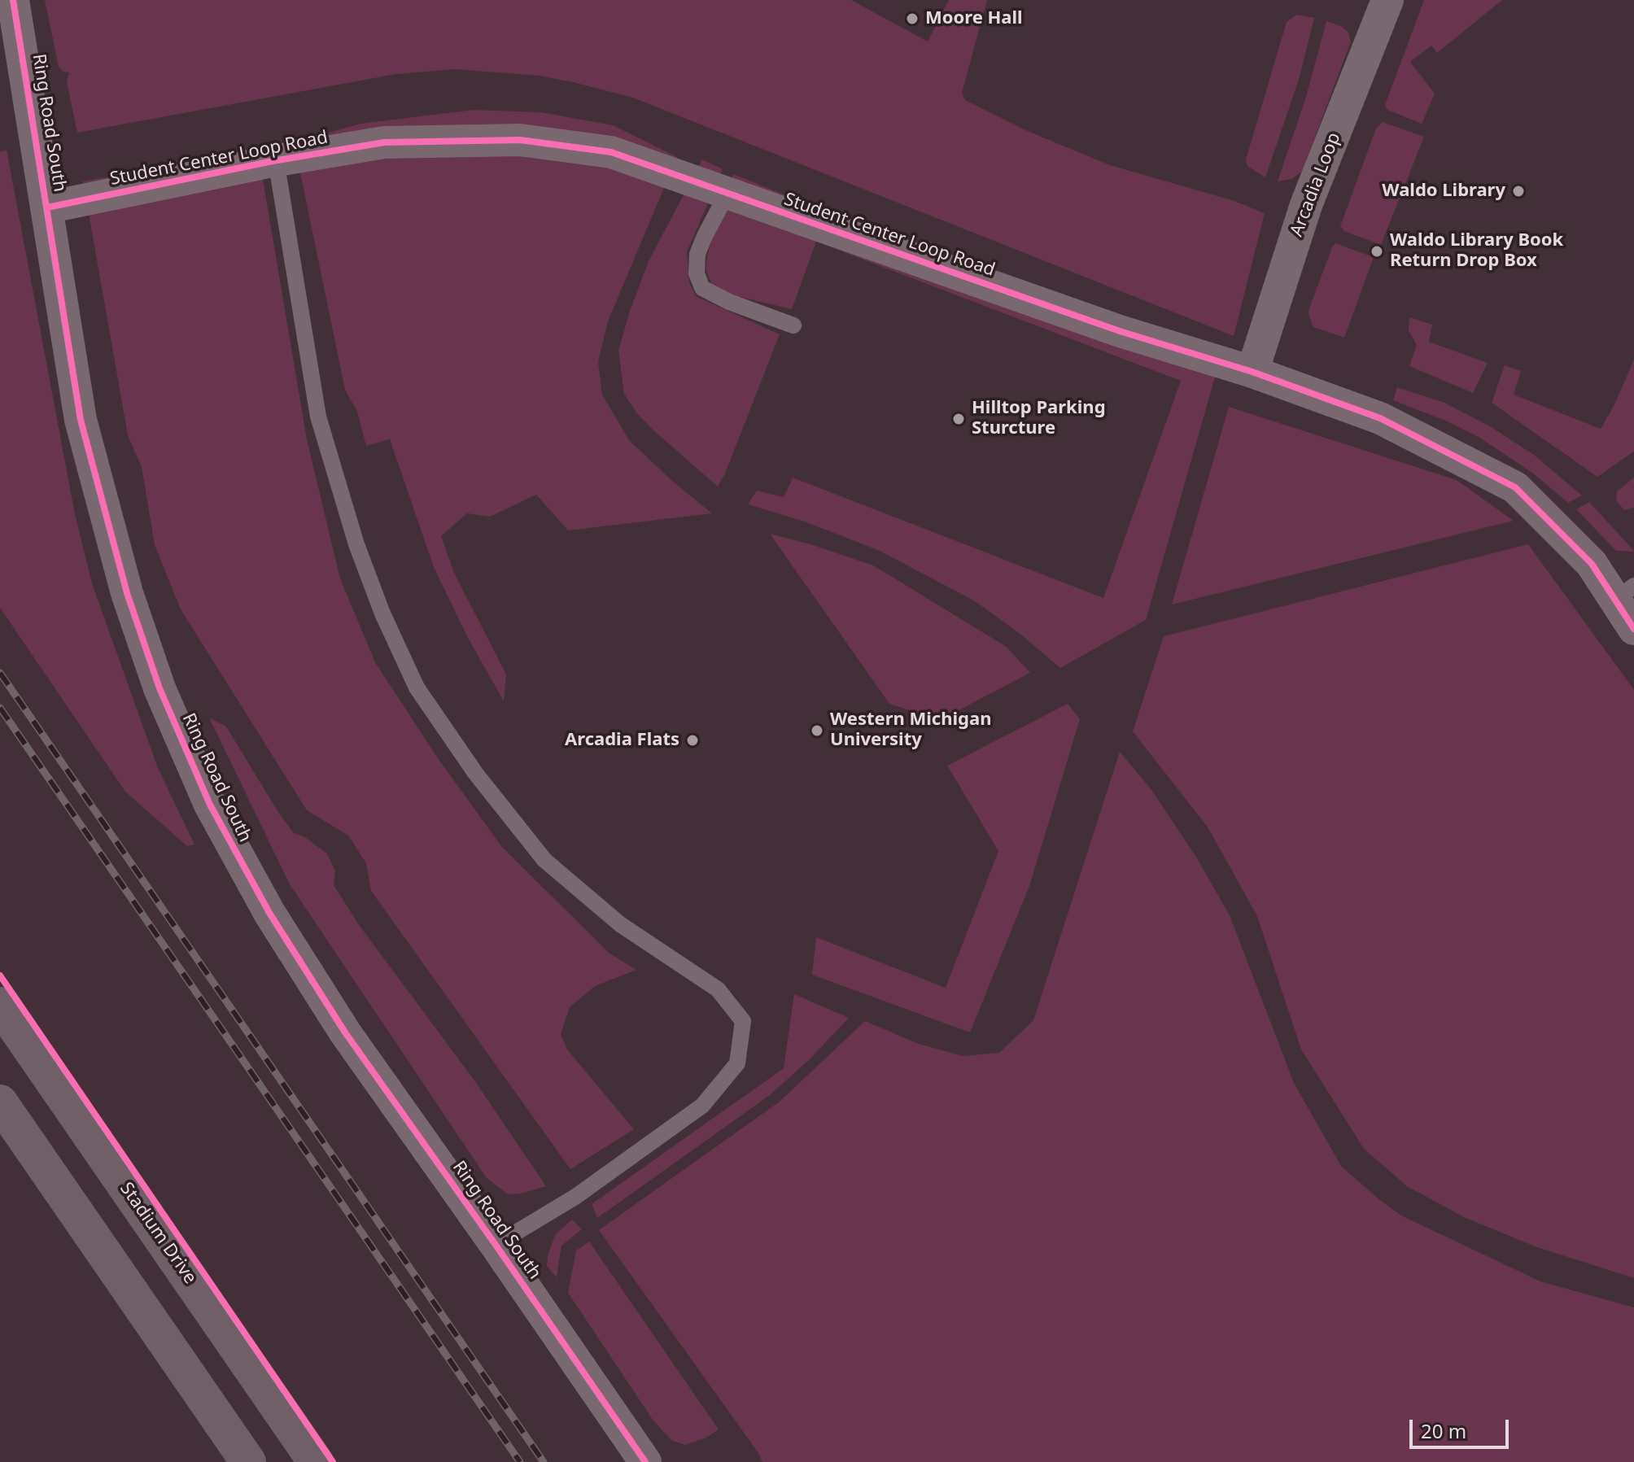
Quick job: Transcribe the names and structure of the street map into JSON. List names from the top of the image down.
{
  "streets": {
    "main road": ["Stadium Drive"],
    "street": ["Ring Road South", "Student Center Loop Road", "Arcadia Loop"]
  },
  "crossings": [
    ["Ring Road South", "Student Center Loop Road"],
    ["Student Center Loop Road", "Arcadia Loop"]
  ],
  "places": [
    "Moore Hall",
    "Waldo Library",
    "Waldo Library Book Return Drop Box",
    "Hilltop Parking Sturcture",
    "Western Michigan University",
    "Arcadia Flats"
  ],
  "scale_bar": "20 m"
}
